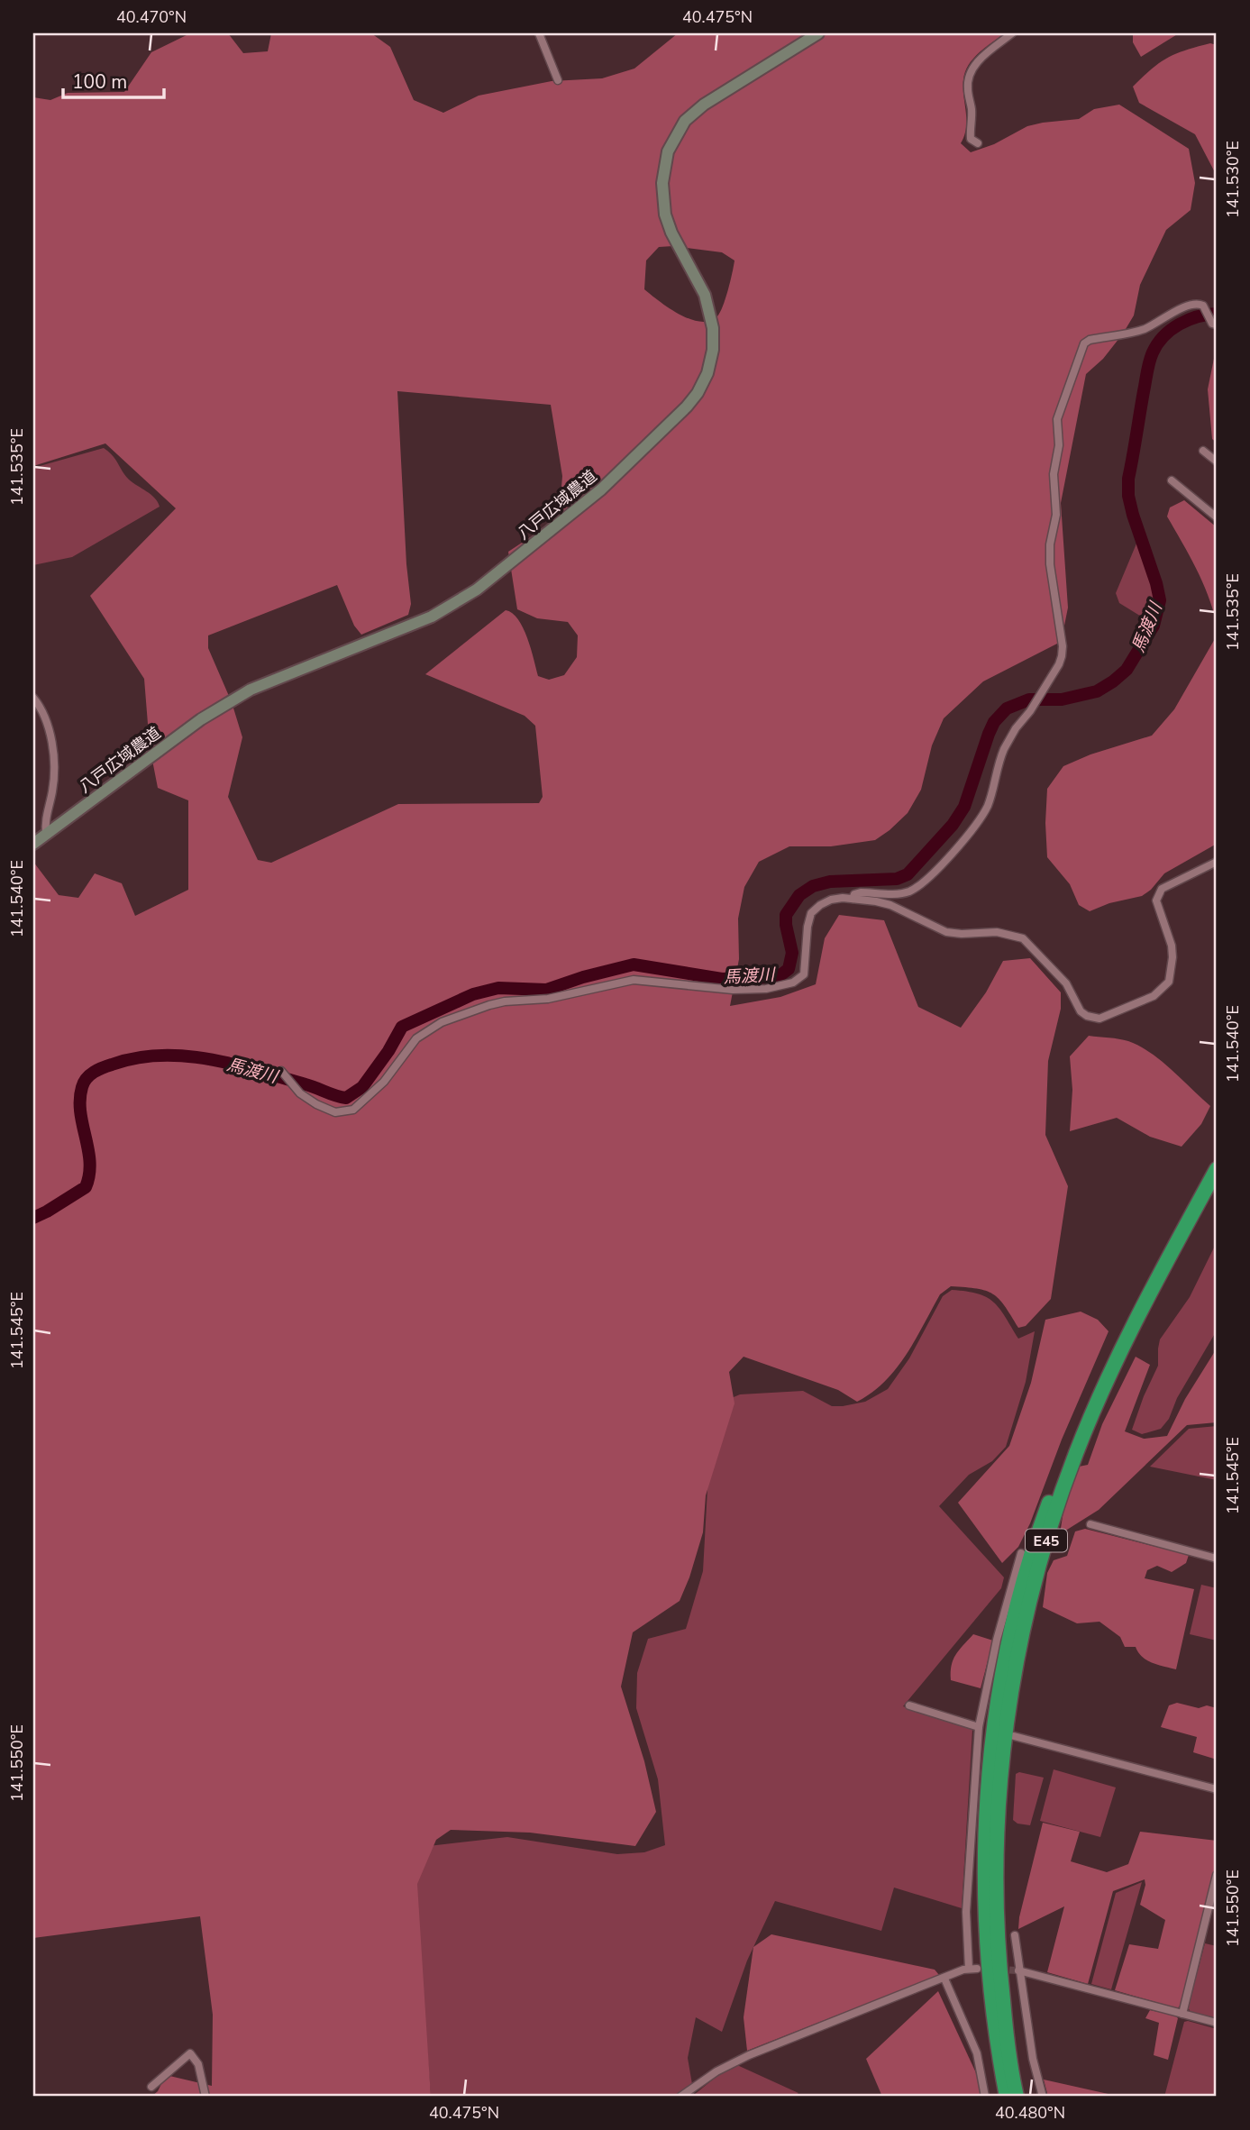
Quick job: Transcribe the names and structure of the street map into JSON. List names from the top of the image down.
{
  "streets": {
    "highway": ["E45"],
    "street": ["八戸広域農道"]
  },
  "water": ["馬渡川"],
  "scale_bar": "100 m",
  "coordinates": [
    "40.470°N",
    "40.475°N",
    "141.530°E",
    "141.535°E",
    "141.540°E",
    "141.545°E",
    "141.550°E",
    "40.480°N"
  ]
}
